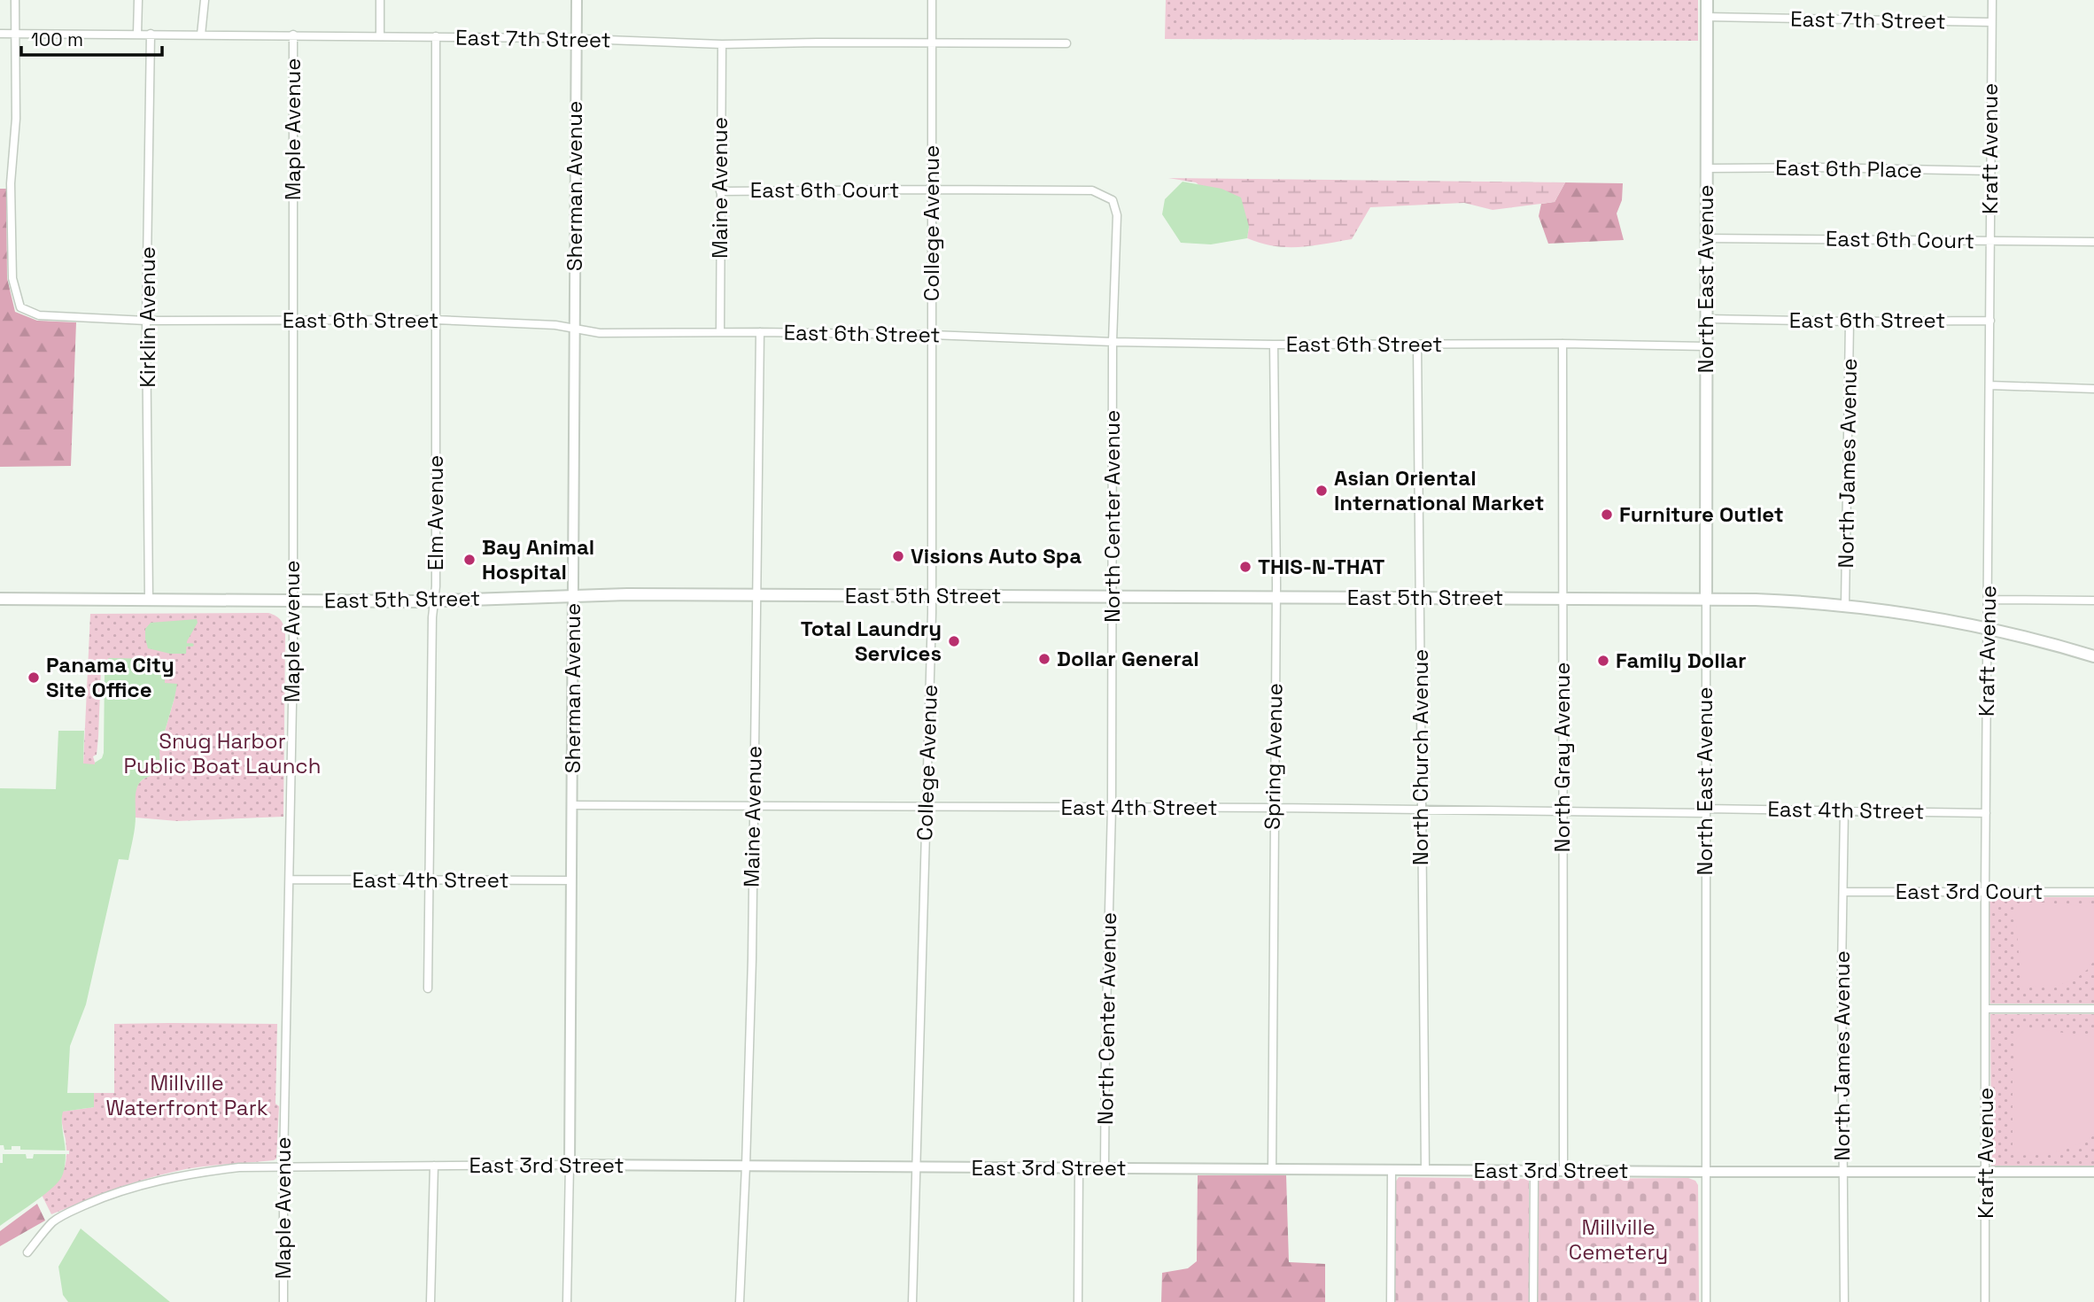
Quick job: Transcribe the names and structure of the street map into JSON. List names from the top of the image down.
{
  "streets": {
    "main road": ["North East Avenue", "East 5th Street"],
    "street": [
      "East 7th Street",
      "Maple Avenue",
      "Kraft Avenue",
      "East 6th Place",
      "Sherman Avenue",
      "Maine Avenue",
      "East 6th Court",
      "College Avenue",
      "Kirklin Avenue",
      "East 6th Street",
      "North James Avenue",
      "Elm Avenue",
      "North Center Avenue",
      "Spring Avenue",
      "North Church Avenue",
      "North Gray Avenue",
      "East 4th Street",
      "East 3rd Court",
      "East 3rd Street"
    ]
  },
  "crossings": [
    ["East 7th Street", "Maple Avenue"],
    ["East 7th Street", "Kraft Avenue"],
    ["East 7th Street", "Sherman Avenue"],
    ["East 7th Street", "Maine Avenue"],
    ["East 7th Street", "College Avenue"],
    ["East 7th Street", "North East Avenue"],
    ["East 7th Street", "Kirklin Avenue"],
    ["East 7th Street", "Elm Avenue"],
    ["Maple Avenue", "East 6th Street"],
    ["Maple Avenue", "East 5th Street"],
    ["Maple Avenue", "East 4th Street"],
    ["Maple Avenue", "East 3rd Street"],
    ["Kraft Avenue", "East 6th Place"],
    ["Kraft Avenue", "East 6th Court"],
    ["Kraft Avenue", "East 6th Street"],
    ["Kraft Avenue", "East 5th Street"],
    ["Kraft Avenue", "East 4th Street"],
    ["Kraft Avenue", "East 3rd Court"],
    ["Kraft Avenue", "East 3rd Street"],
    ["East 6th Place", "North East Avenue"],
    ["Sherman Avenue", "East 6th Street"],
    ["Sherman Avenue", "East 5th Street"],
    ["Sherman Avenue", "East 4th Street"],
    ["Sherman Avenue", "East 3rd Street"],
    ["Maine Avenue", "East 6th Court"],
    ["Maine Avenue", "East 6th Street"],
    ["Maine Avenue", "East 5th Street"],
    ["Maine Avenue", "East 4th Street"],
    ["Maine Avenue", "East 3rd Street"],
    ["East 6th Court", "College Avenue"],
    ["East 6th Court", "North East Avenue"],
    ["East 6th Court", "North Center Avenue"],
    ["College Avenue", "East 6th Street"],
    ["College Avenue", "East 5th Street"],
    ["College Avenue", "East 4th Street"],
    ["College Avenue", "East 3rd Street"],
    ["North East Avenue", "East 6th Street"],
    ["North East Avenue", "East 5th Street"],
    ["North East Avenue", "East 4th Street"],
    ["North East Avenue", "East 3rd Street"],
    ["Kirklin Avenue", "East 6th Street"],
    ["Kirklin Avenue", "East 5th Street"],
    ["East 6th Street", "North James Avenue"],
    ["East 6th Street", "Elm Avenue"],
    ["East 6th Street", "North Center Avenue"],
    ["East 6th Street", "Spring Avenue"],
    ["East 6th Street", "North Church Avenue"],
    ["East 6th Street", "North Gray Avenue"],
    ["North James Avenue", "East 5th Street"],
    ["North James Avenue", "East 4th Street"],
    ["North James Avenue", "East 3rd Court"],
    ["North James Avenue", "East 3rd Street"],
    ["Elm Avenue", "East 5th Street"],
    ["Elm Avenue", "East 4th Street"],
    ["North Center Avenue", "East 5th Street"],
    ["North Center Avenue", "East 4th Street"],
    ["North Center Avenue", "East 3rd Street"],
    ["East 5th Street", "Spring Avenue"],
    ["East 5th Street", "North Church Avenue"],
    ["East 5th Street", "North Gray Avenue"],
    ["Spring Avenue", "East 4th Street"],
    ["Spring Avenue", "East 3rd Street"],
    ["North Church Avenue", "East 4th Street"],
    ["North Church Avenue", "East 3rd Street"],
    ["North Gray Avenue", "East 4th Street"],
    ["North Gray Avenue", "East 3rd Street"]
  ],
  "parks": ["Snug Harbor Public Boat Launch", "Millville Waterfront Park", "Millville Cemetery"],
  "places": [
    "Asian Oriental International Market",
    "Furniture Outlet",
    "Visions Auto Spa",
    "Bay Animal Hospital",
    "THIS-N-THAT",
    "Total Laundry Services",
    "Dollar General",
    "Family Dollar",
    "Panama City Site Office"
  ],
  "scale_bar": "100 m"
}
